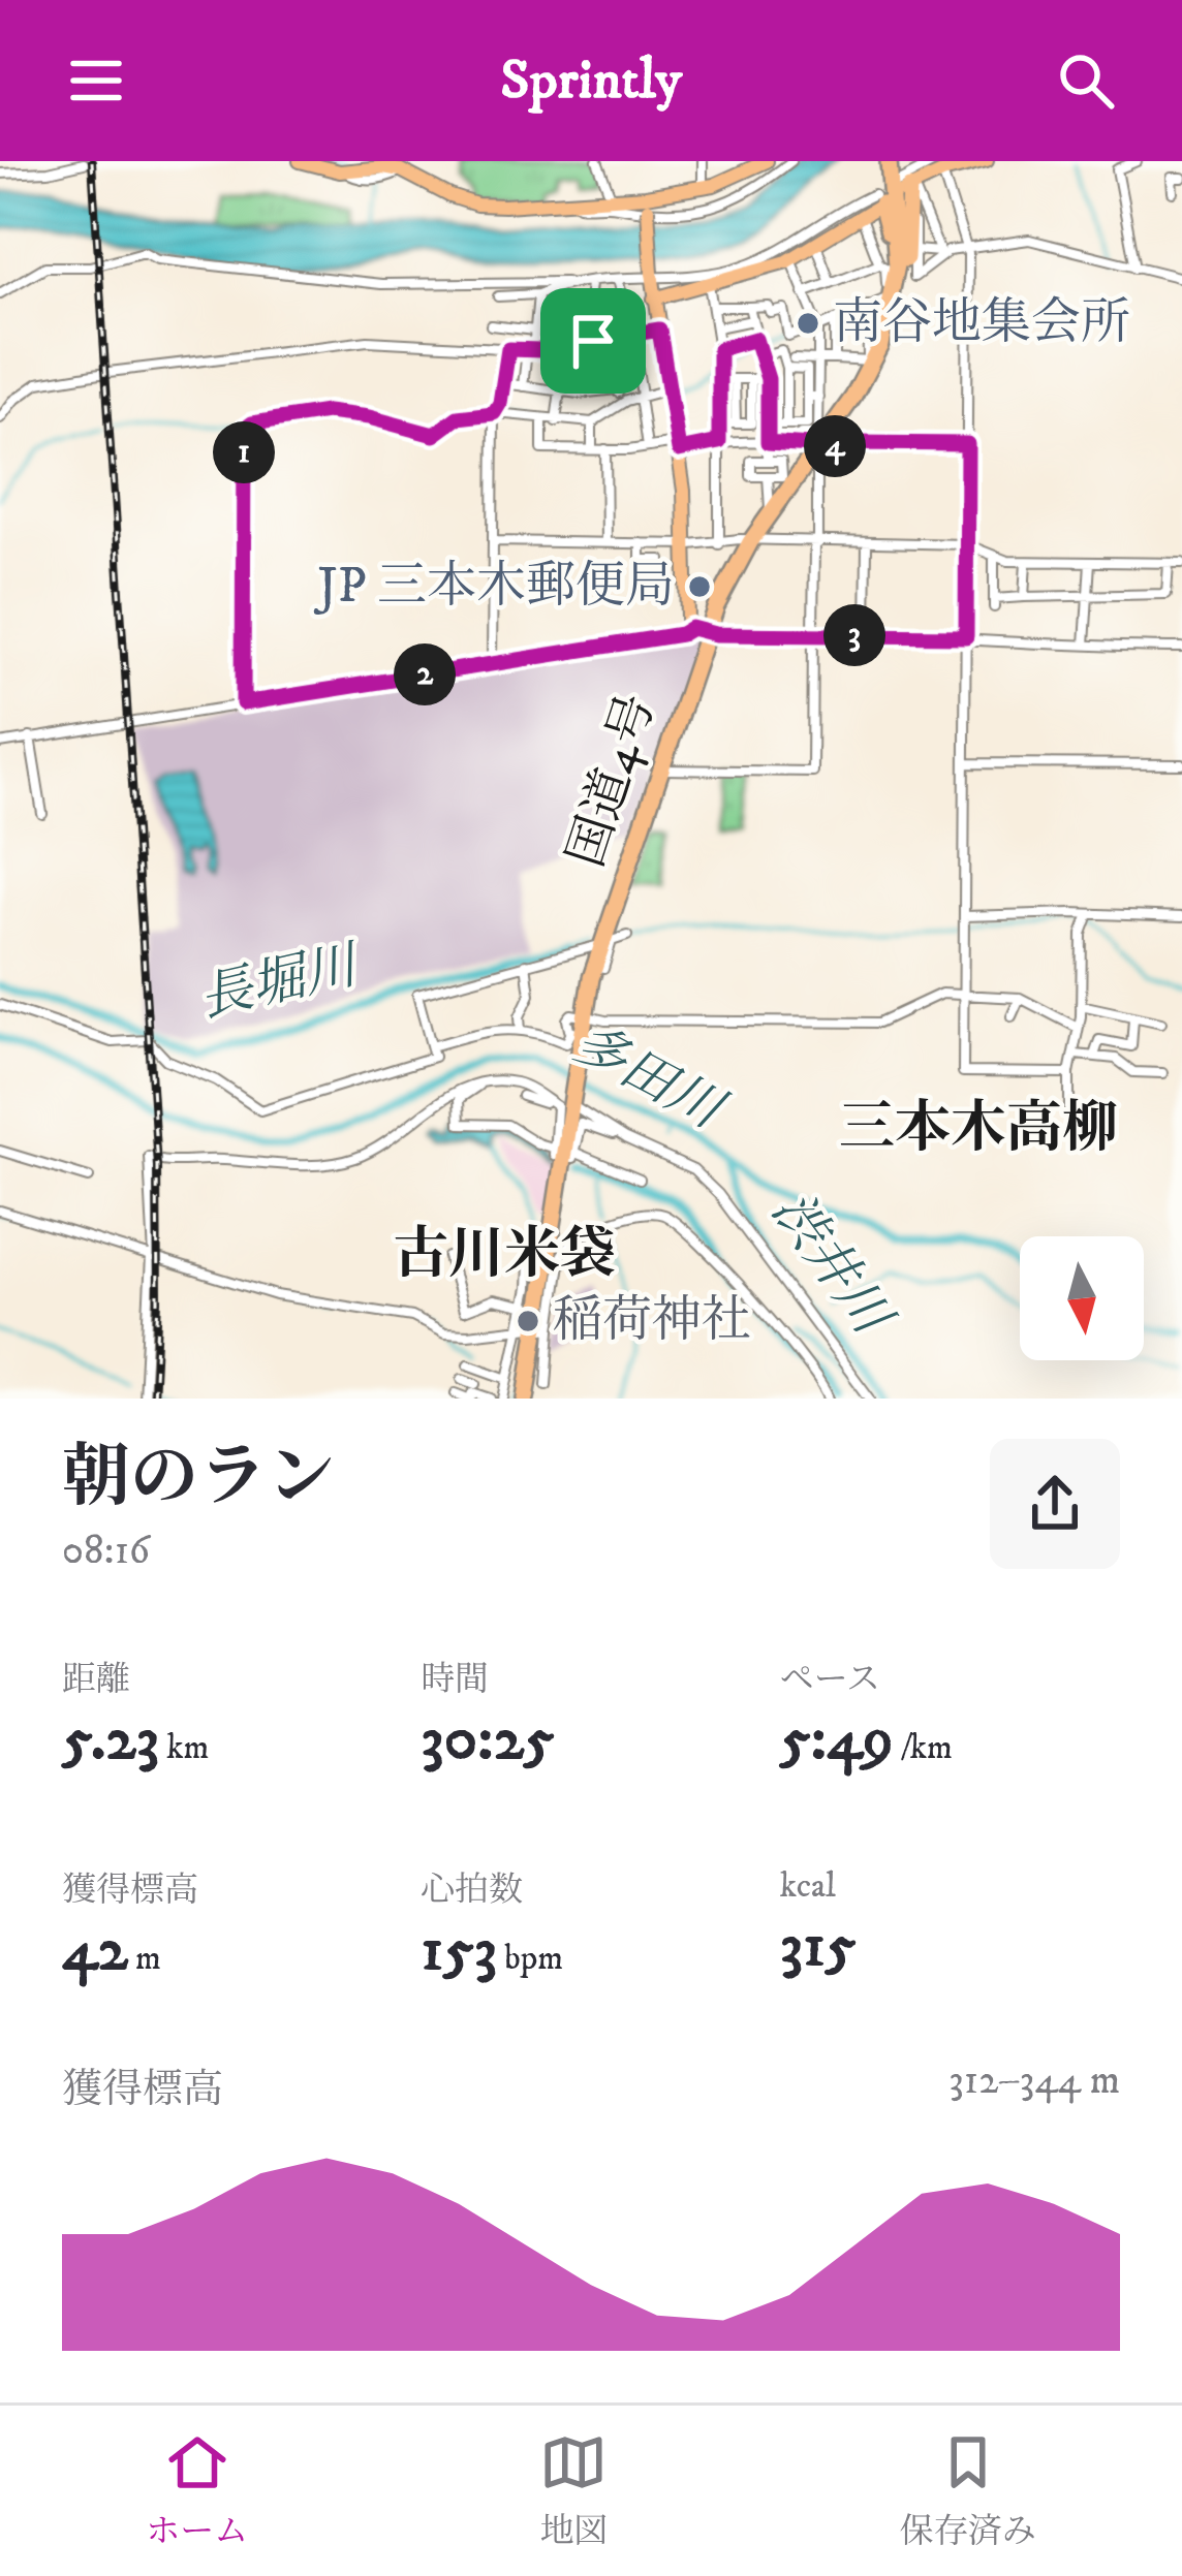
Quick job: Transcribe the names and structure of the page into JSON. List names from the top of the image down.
{
  "streets": {
    "highway": ["国道4号"]
  },
  "districts": ["三本木高柳", "古川米袋"],
  "water": ["長堀川", "多田川", "渋井川"],
  "places": ["南谷地集会所", "JP 三本木郵便局", "稲荷神社"],
  "north": "bottom",
  "page": {
    "header": "Sprintly",
    "pins": [
      "4",
      "1",
      "3",
      "2"
    ],
    "heading": ["朝のラン", "08:16"],
    "stats": [
      ["距離", "5.23 km"],
      ["時間", "30:25"],
      ["ペース", "5:49 /km"],
      ["獲得標高", "42 m"],
      ["心拍数", "153 bpm"],
      ["kcal", "315"]
    ],
    "chart": ["獲得標高", "312–344 m"],
    "tabs": ["ホーム", "地図", "保存済み"]
  }
}
